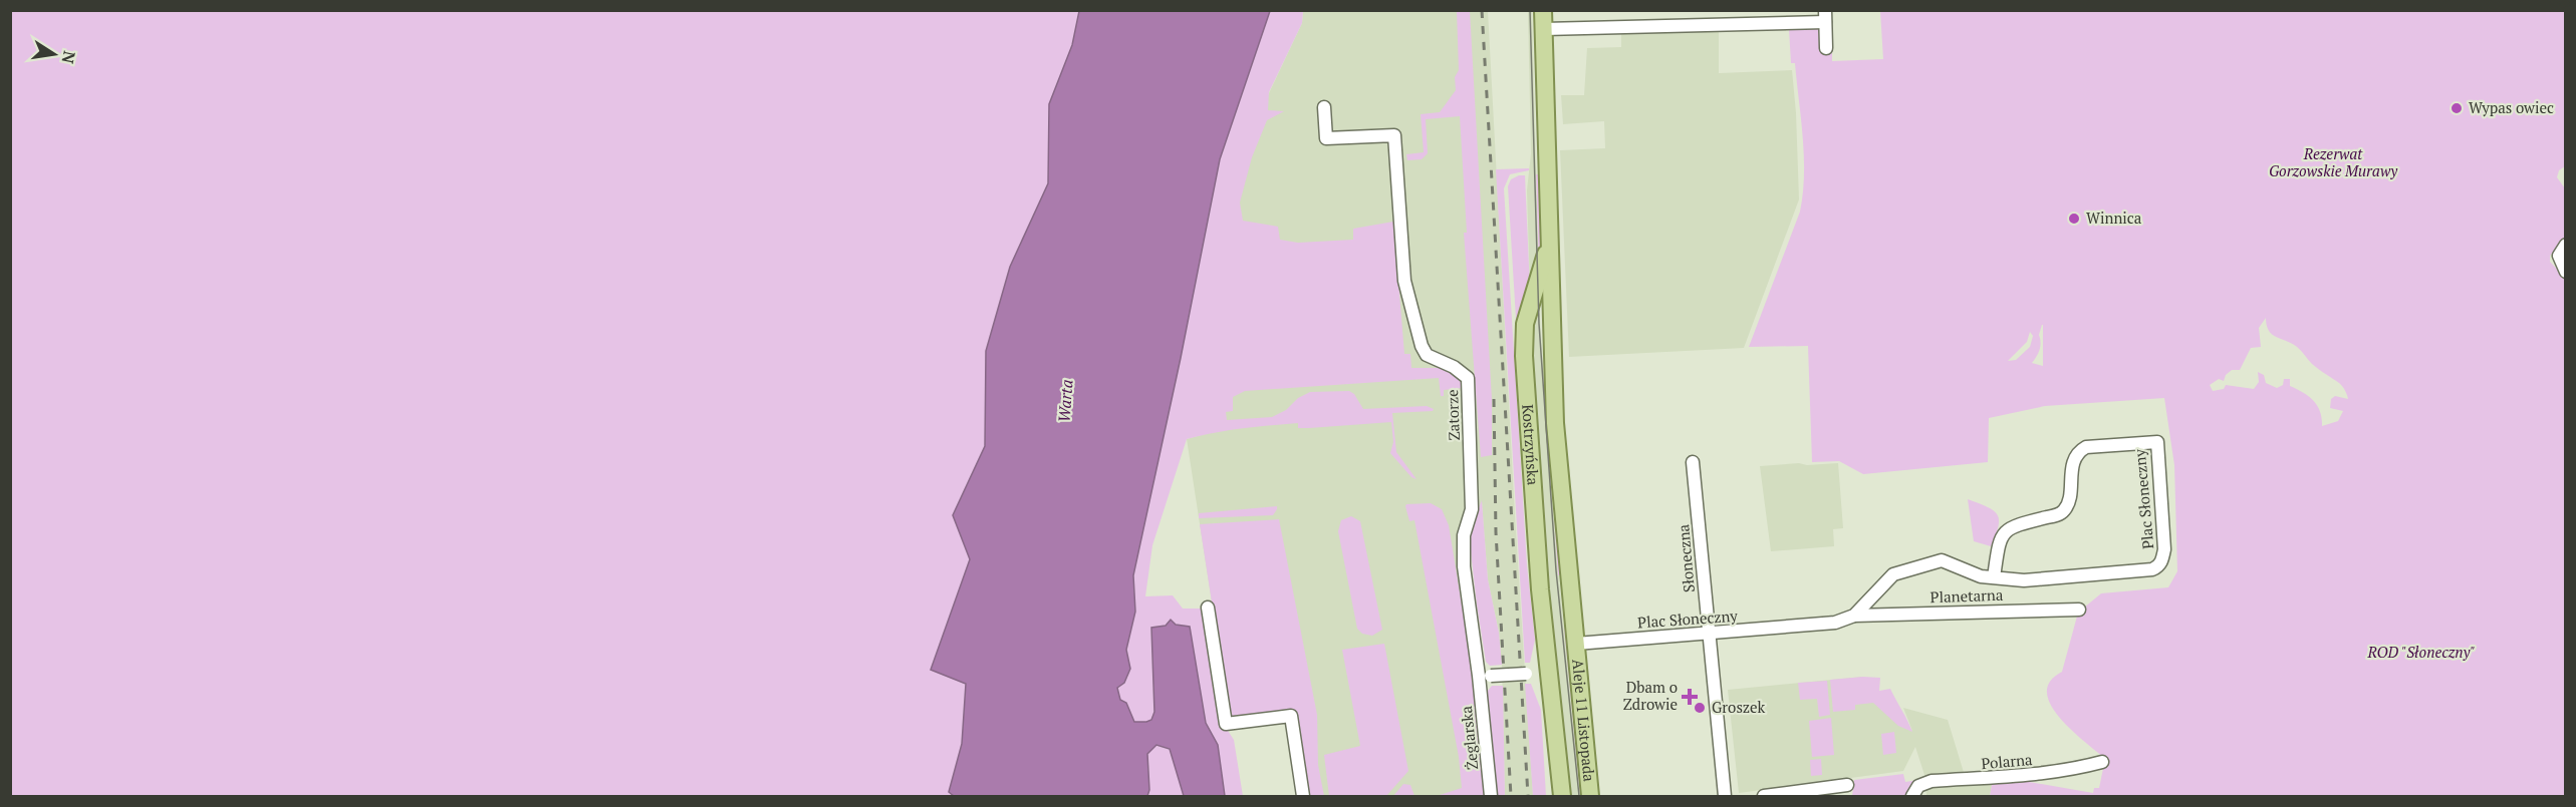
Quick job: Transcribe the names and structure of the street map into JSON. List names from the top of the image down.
{
  "streets": {
    "main road": ["Kostrzyńska", "Aleje 11 Listopada"],
    "street": [
      "Zatorze",
      "Plac Słoneczny",
      "Słoneczna",
      "Planetarna",
      "Żeglarska",
      "Polarna"
    ]
  },
  "crossings": [
    ["Zatorze", "Żeglarska"],
    ["Kostrzyńska", "Plac Słoneczny"],
    ["Kostrzyńska", "Aleje 11 Listopada"],
    ["Plac Słoneczny", "Słoneczna"],
    ["Plac Słoneczny", "Planetarna"],
    ["Plac Słoneczny", "Aleje 11 Listopada"]
  ],
  "water": ["Warta"],
  "parks": ["Rezerwat Gorzowskie Murawy", "ROD \"Słoneczny\""],
  "places": {
    "other": ["Wypas owiec", "Winnica", "Groszek"],
    "health": ["Dbam o Zdrowie"]
  },
  "north": "right"
}
